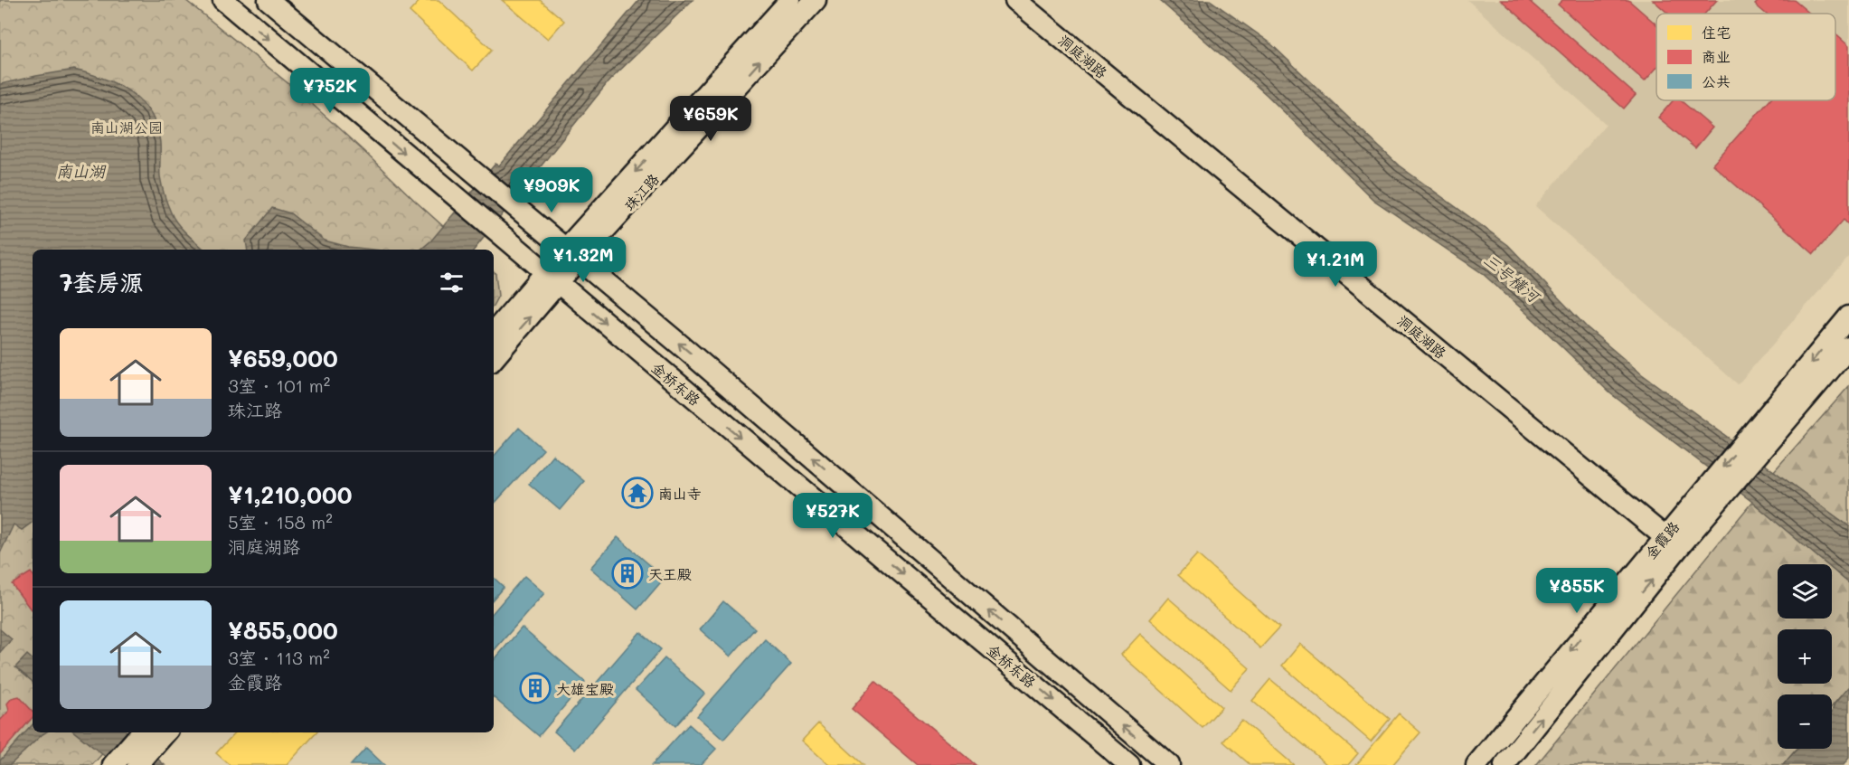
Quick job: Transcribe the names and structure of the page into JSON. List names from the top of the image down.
{
  "streets": {
    "street": [
      "洞庭湖路",
      "珠江路",
      "金桥东路",
      "金霞路"
    ]
  },
  "crossings": [
    ["洞庭湖路", "金霞路"],
    ["珠江路", "金桥东路"]
  ],
  "water": ["南山湖", "三号横河"],
  "parks": ["南山湖公园"],
  "places": {
    "temple": ["南山寺"],
    "building": ["天王殿", "大雄宝殿"]
  },
  "legend": ["住宅", "商业", "公共"],
  "page": {
    "price": [
      "¥752K",
      "¥659K",
      "¥909K",
      "¥1.32M",
      "¥1.21M",
      "¥527K",
      "¥855K"
    ],
    "heading": "7套房源",
    "list": [
      {
        "name": "¥659,000",
        "note": "3室 · 101 m² · 珠江路"
      },
      {
        "name": "¥1,210,000",
        "note": "5室 · 158 m² · 洞庭湖路"
      },
      {
        "name": "¥855,000",
        "note": "3室 · 113 m² · 金霞路"
      }
    ],
    "map_buttons": ["+", "−"]
  }
}
